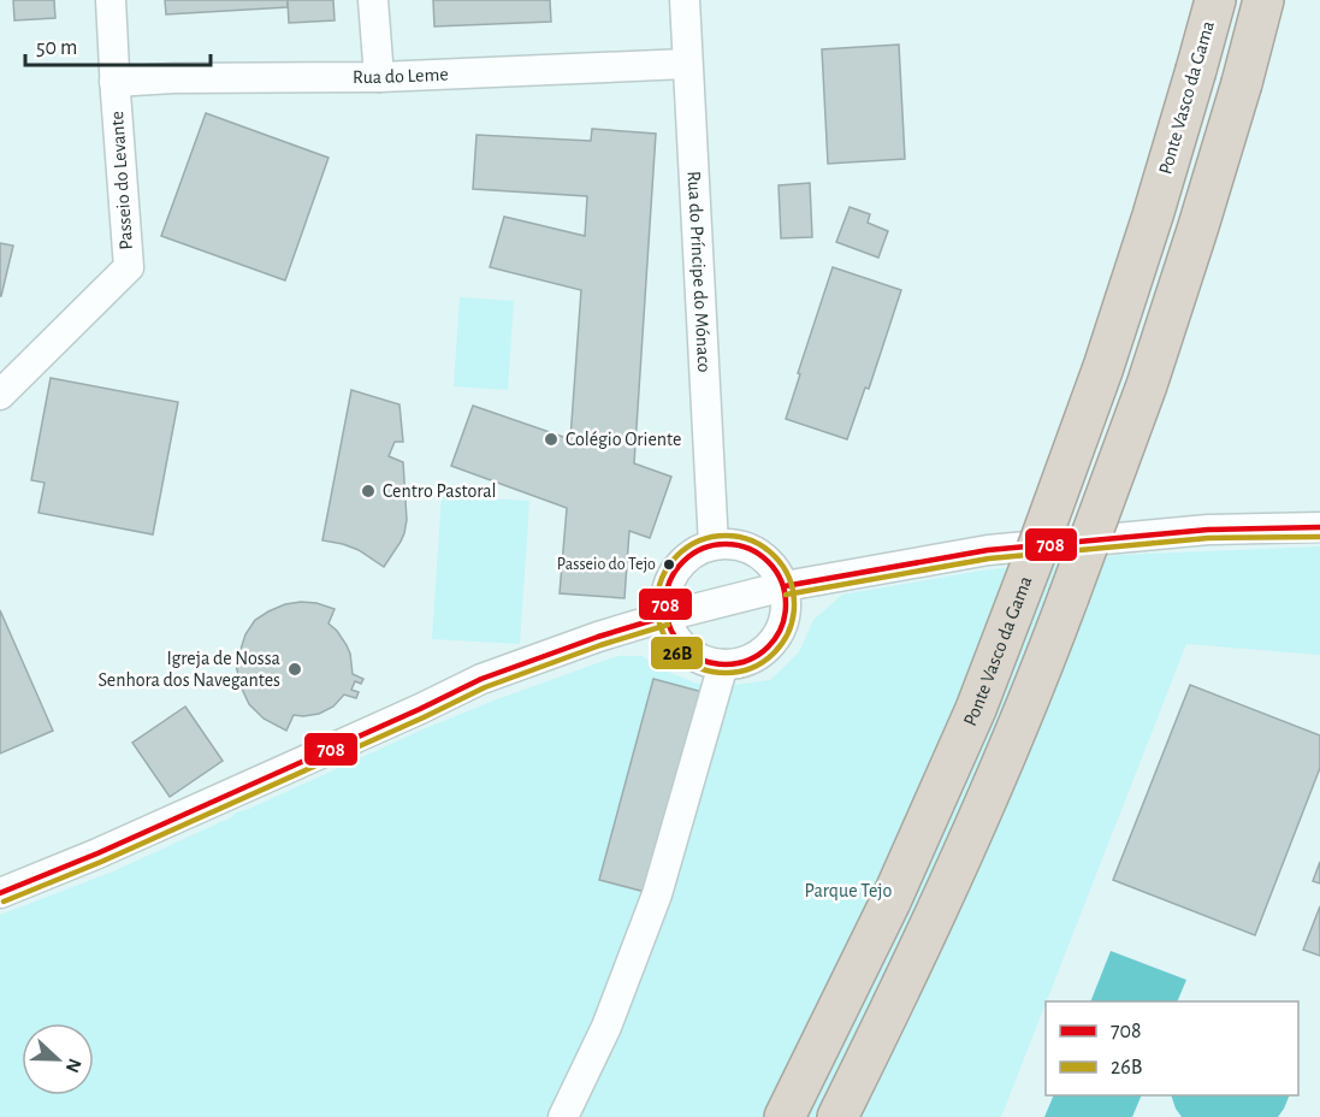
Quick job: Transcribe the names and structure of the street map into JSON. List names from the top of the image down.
{
  "streets": {
    "highway": ["Ponte Vasco da Gama"],
    "street": ["Rua do Leme", "Passeio do Levante", "Rua do Príncipe do Mónaco"]
  },
  "crossings": [
    ["Rua do Leme", "Passeio do Levante"],
    ["Rua do Leme", "Rua do Príncipe do Mónaco"]
  ],
  "parks": ["Parque Tejo"],
  "places": [
    "Colégio Oriente",
    "Centro Pastoral",
    "Passeio do Tejo",
    "Igreja de Nossa Senhora dos Navegantes"
  ],
  "lines": ["transit line 708", "transit line 26B"],
  "legend": ["708", "26B"],
  "scale_bar": "50 m",
  "north": "right"
}
